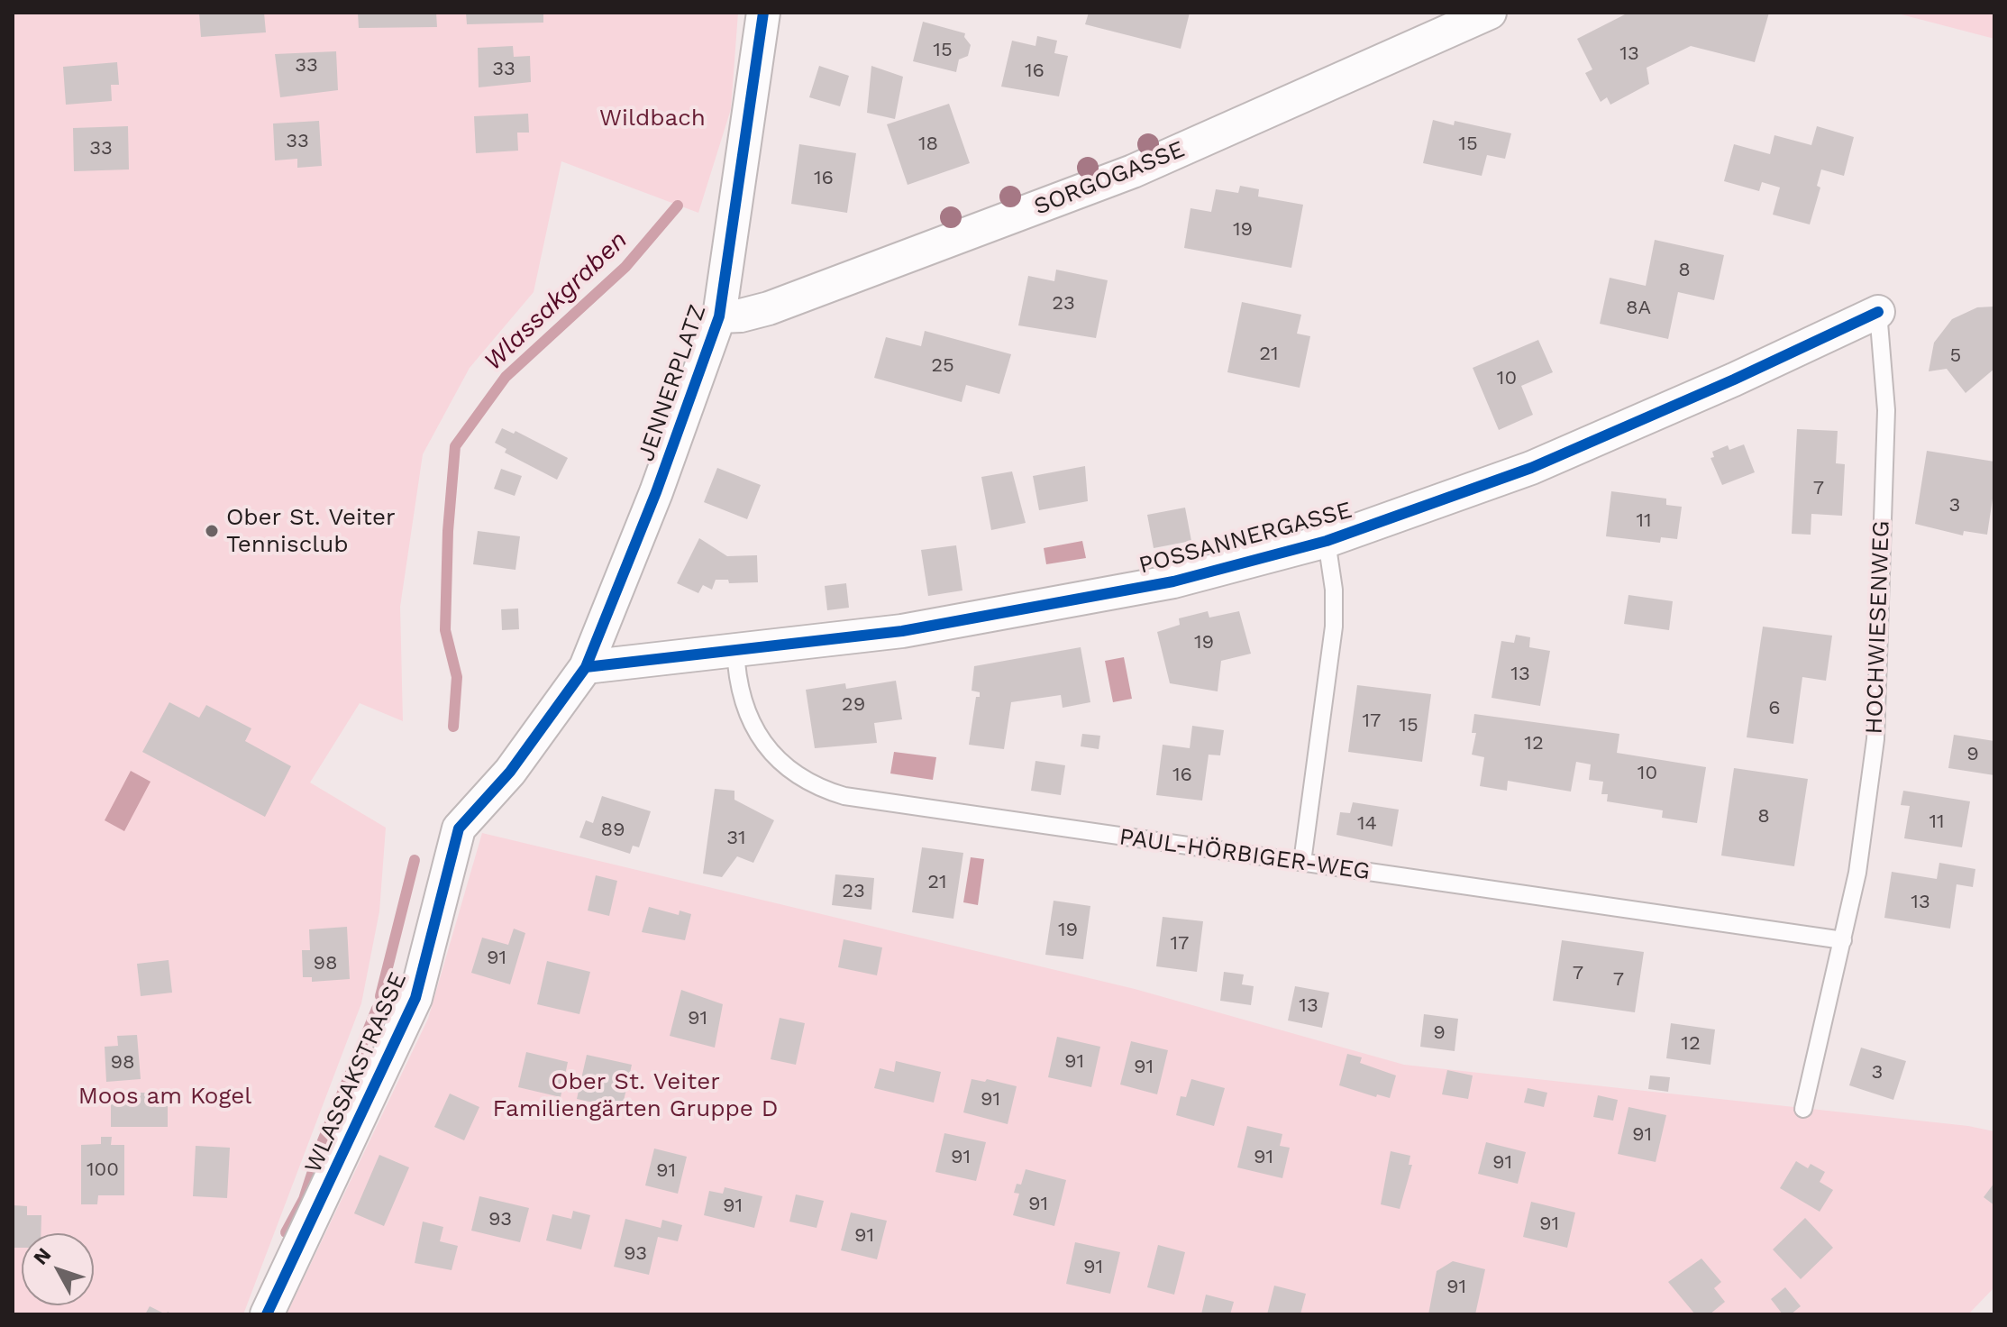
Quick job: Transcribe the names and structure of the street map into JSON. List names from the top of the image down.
{
  "streets": {
    "street": [
      "SORGOGASSE",
      "JENNERPLATZ",
      "POSSANNERGASSE",
      "WLASSAKSTRASSE"
    ],
    "lane": ["HOCHWIESENWEG", "PAUL-HÖRBIGER-WEG"]
  },
  "crossings": [
    ["SORGOGASSE", "JENNERPLATZ"],
    ["JENNERPLATZ", "POSSANNERGASSE"],
    ["JENNERPLATZ", "WLASSAKSTRASSE"],
    ["POSSANNERGASSE", "HOCHWIESENWEG"],
    ["POSSANNERGASSE", "PAUL-HÖRBIGER-WEG"],
    ["POSSANNERGASSE", "WLASSAKSTRASSE"],
    ["HOCHWIESENWEG", "PAUL-HÖRBIGER-WEG"]
  ],
  "water": ["Wlassakgraben"],
  "parks": ["Wildbach", "Ober St. Veiter Familiengärten Gruppe D", "Moos am Kogel"],
  "places": ["Ober St. Veiter Tennisclub"],
  "house_numbers": [
    "15",
    "13",
    "33",
    "33",
    "16",
    "33",
    "18",
    "15",
    "33",
    "16",
    "19",
    "8",
    "23",
    "8A",
    "21",
    "5",
    "25",
    "10",
    "7",
    "3",
    "11",
    "19",
    "13",
    "29",
    "6",
    "17",
    "15",
    "12",
    "9",
    "10",
    "16",
    "8",
    "11",
    "14",
    "89",
    "31",
    "21",
    "23",
    "13",
    "19",
    "17",
    "91",
    "98",
    "7",
    "7",
    "13",
    "91",
    "9",
    "12",
    "91",
    "98",
    "91",
    "3",
    "91",
    "91",
    "91",
    "91",
    "91",
    "100",
    "91",
    "91",
    "91",
    "93",
    "91",
    "91",
    "93",
    "91",
    "91"
  ],
  "north": "top left"
}
